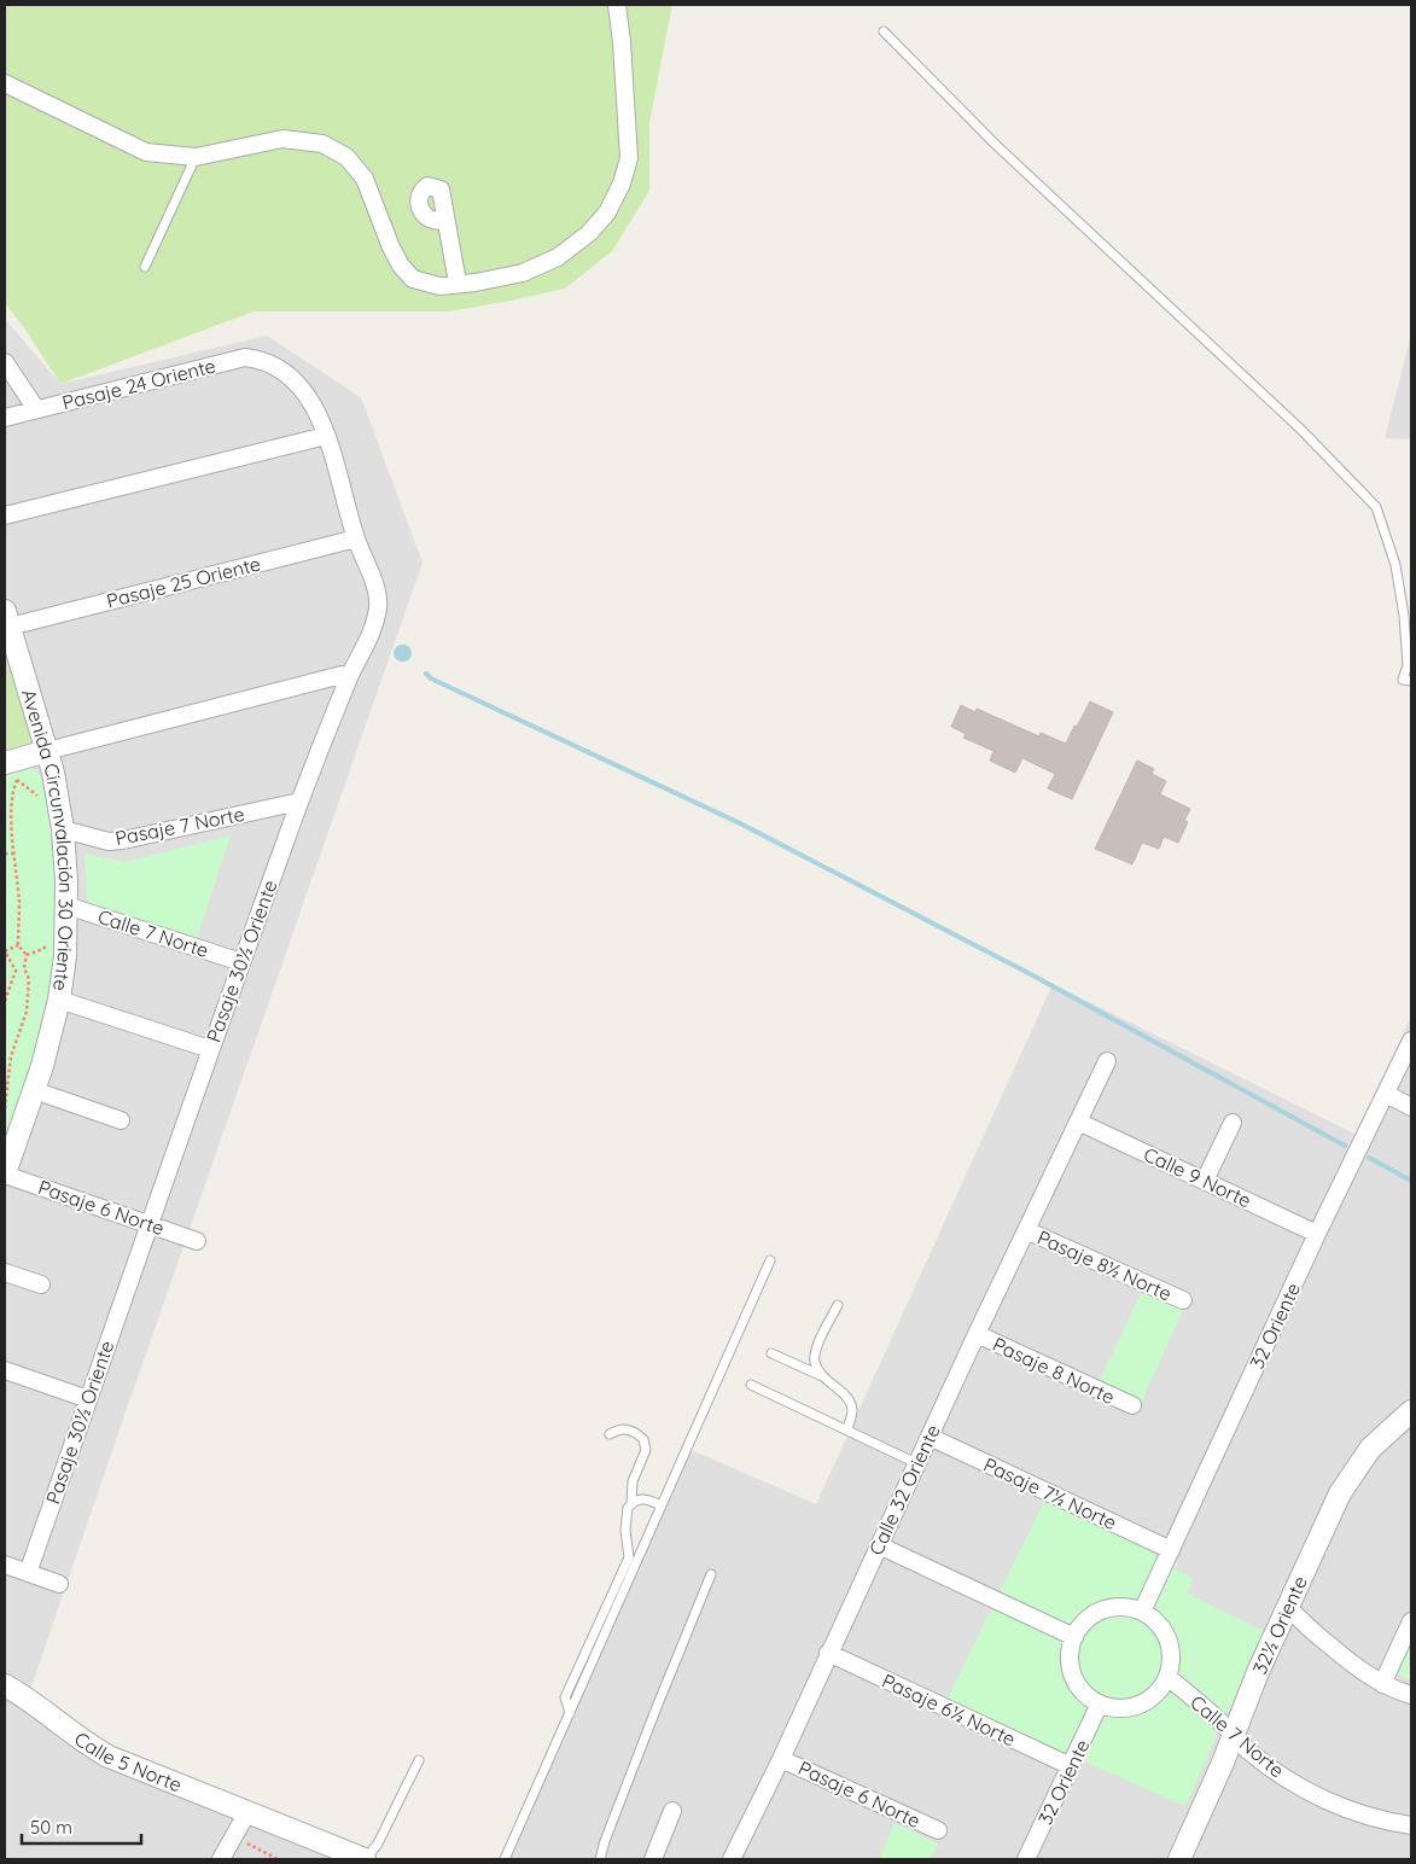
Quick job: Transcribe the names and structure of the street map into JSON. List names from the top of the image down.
{
  "streets": {
    "street": [
      "Pasaje 24 Oriente",
      "Pasaje 25 Oriente",
      "Pasaje 7 Norte",
      "Avenida Circunvalación 30 Oriente",
      "Calle 7 Norte",
      "Pasaje 30½ Oriente",
      "Calle 9 Norte",
      "Pasaje 6 Norte",
      "Pasaje 8½ Norte",
      "32 Oriente",
      "Pasaje 8 Norte",
      "Calle 32 Oriente",
      "Pasaje 7½ Norte",
      "32½ Oriente",
      "Pasaje 6½ Norte",
      "Calle 5 Norte"
    ]
  },
  "crossings": [
    ["Pasaje 24 Oriente", "Pasaje 30½ Oriente"],
    ["Pasaje 25 Oriente", "Avenida Circunvalación 30 Oriente"],
    ["Pasaje 25 Oriente", "Pasaje 30½ Oriente"],
    ["Pasaje 7 Norte", "Avenida Circunvalación 30 Oriente"],
    ["Pasaje 7 Norte", "Pasaje 30½ Oriente"],
    ["Avenida Circunvalación 30 Oriente", "Calle 7 Norte"],
    ["Avenida Circunvalación 30 Oriente", "Pasaje 6 Norte"],
    ["Calle 7 Norte", "Pasaje 30½ Oriente"],
    ["Calle 7 Norte", "32 Oriente"],
    ["Calle 7 Norte", "32½ Oriente"],
    ["Pasaje 30½ Oriente", "Pasaje 6 Norte"],
    ["Calle 9 Norte", "32 Oriente"],
    ["Calle 9 Norte", "Calle 32 Oriente"],
    ["Pasaje 6 Norte", "Calle 32 Oriente"],
    ["Pasaje 8½ Norte", "Calle 32 Oriente"],
    ["32 Oriente", "Pasaje 7½ Norte"],
    ["32 Oriente", "Pasaje 6½ Norte"],
    ["Pasaje 8 Norte", "Calle 32 Oriente"],
    ["Calle 32 Oriente", "Pasaje 7½ Norte"],
    ["Calle 32 Oriente", "Pasaje 6½ Norte"]
  ],
  "scale_bar": "50 m"
}
